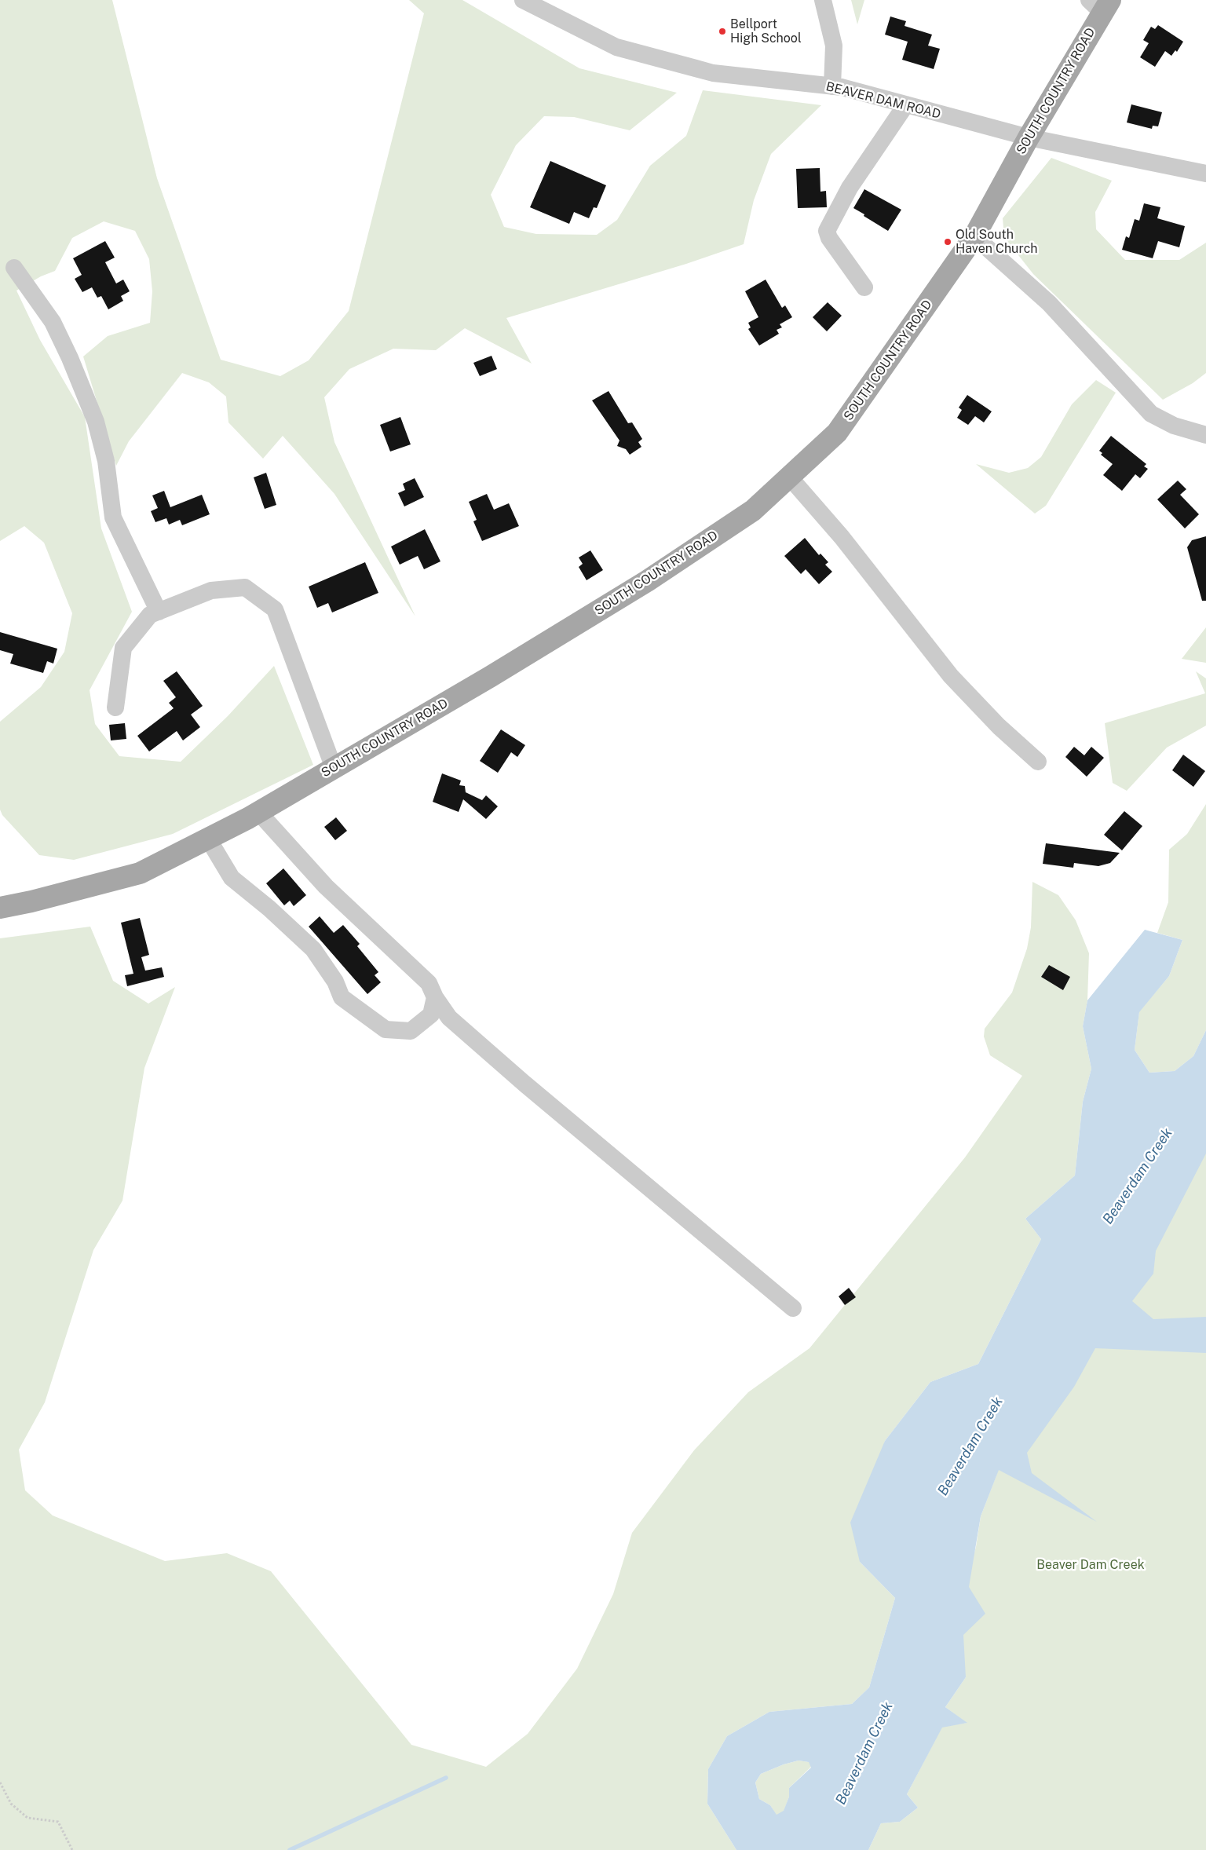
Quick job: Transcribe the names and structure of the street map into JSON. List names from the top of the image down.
{
  "streets": {
    "main road": ["SOUTH COUNTRY ROAD"],
    "street": ["BEAVER DAM ROAD"]
  },
  "crossings": [
    ["SOUTH COUNTRY ROAD", "BEAVER DAM ROAD"]
  ],
  "water": ["Beaverdam Creek"],
  "parks": ["Beaver Dam Creek"],
  "places": ["Bellport High School", "Old South Haven Church"]
}
